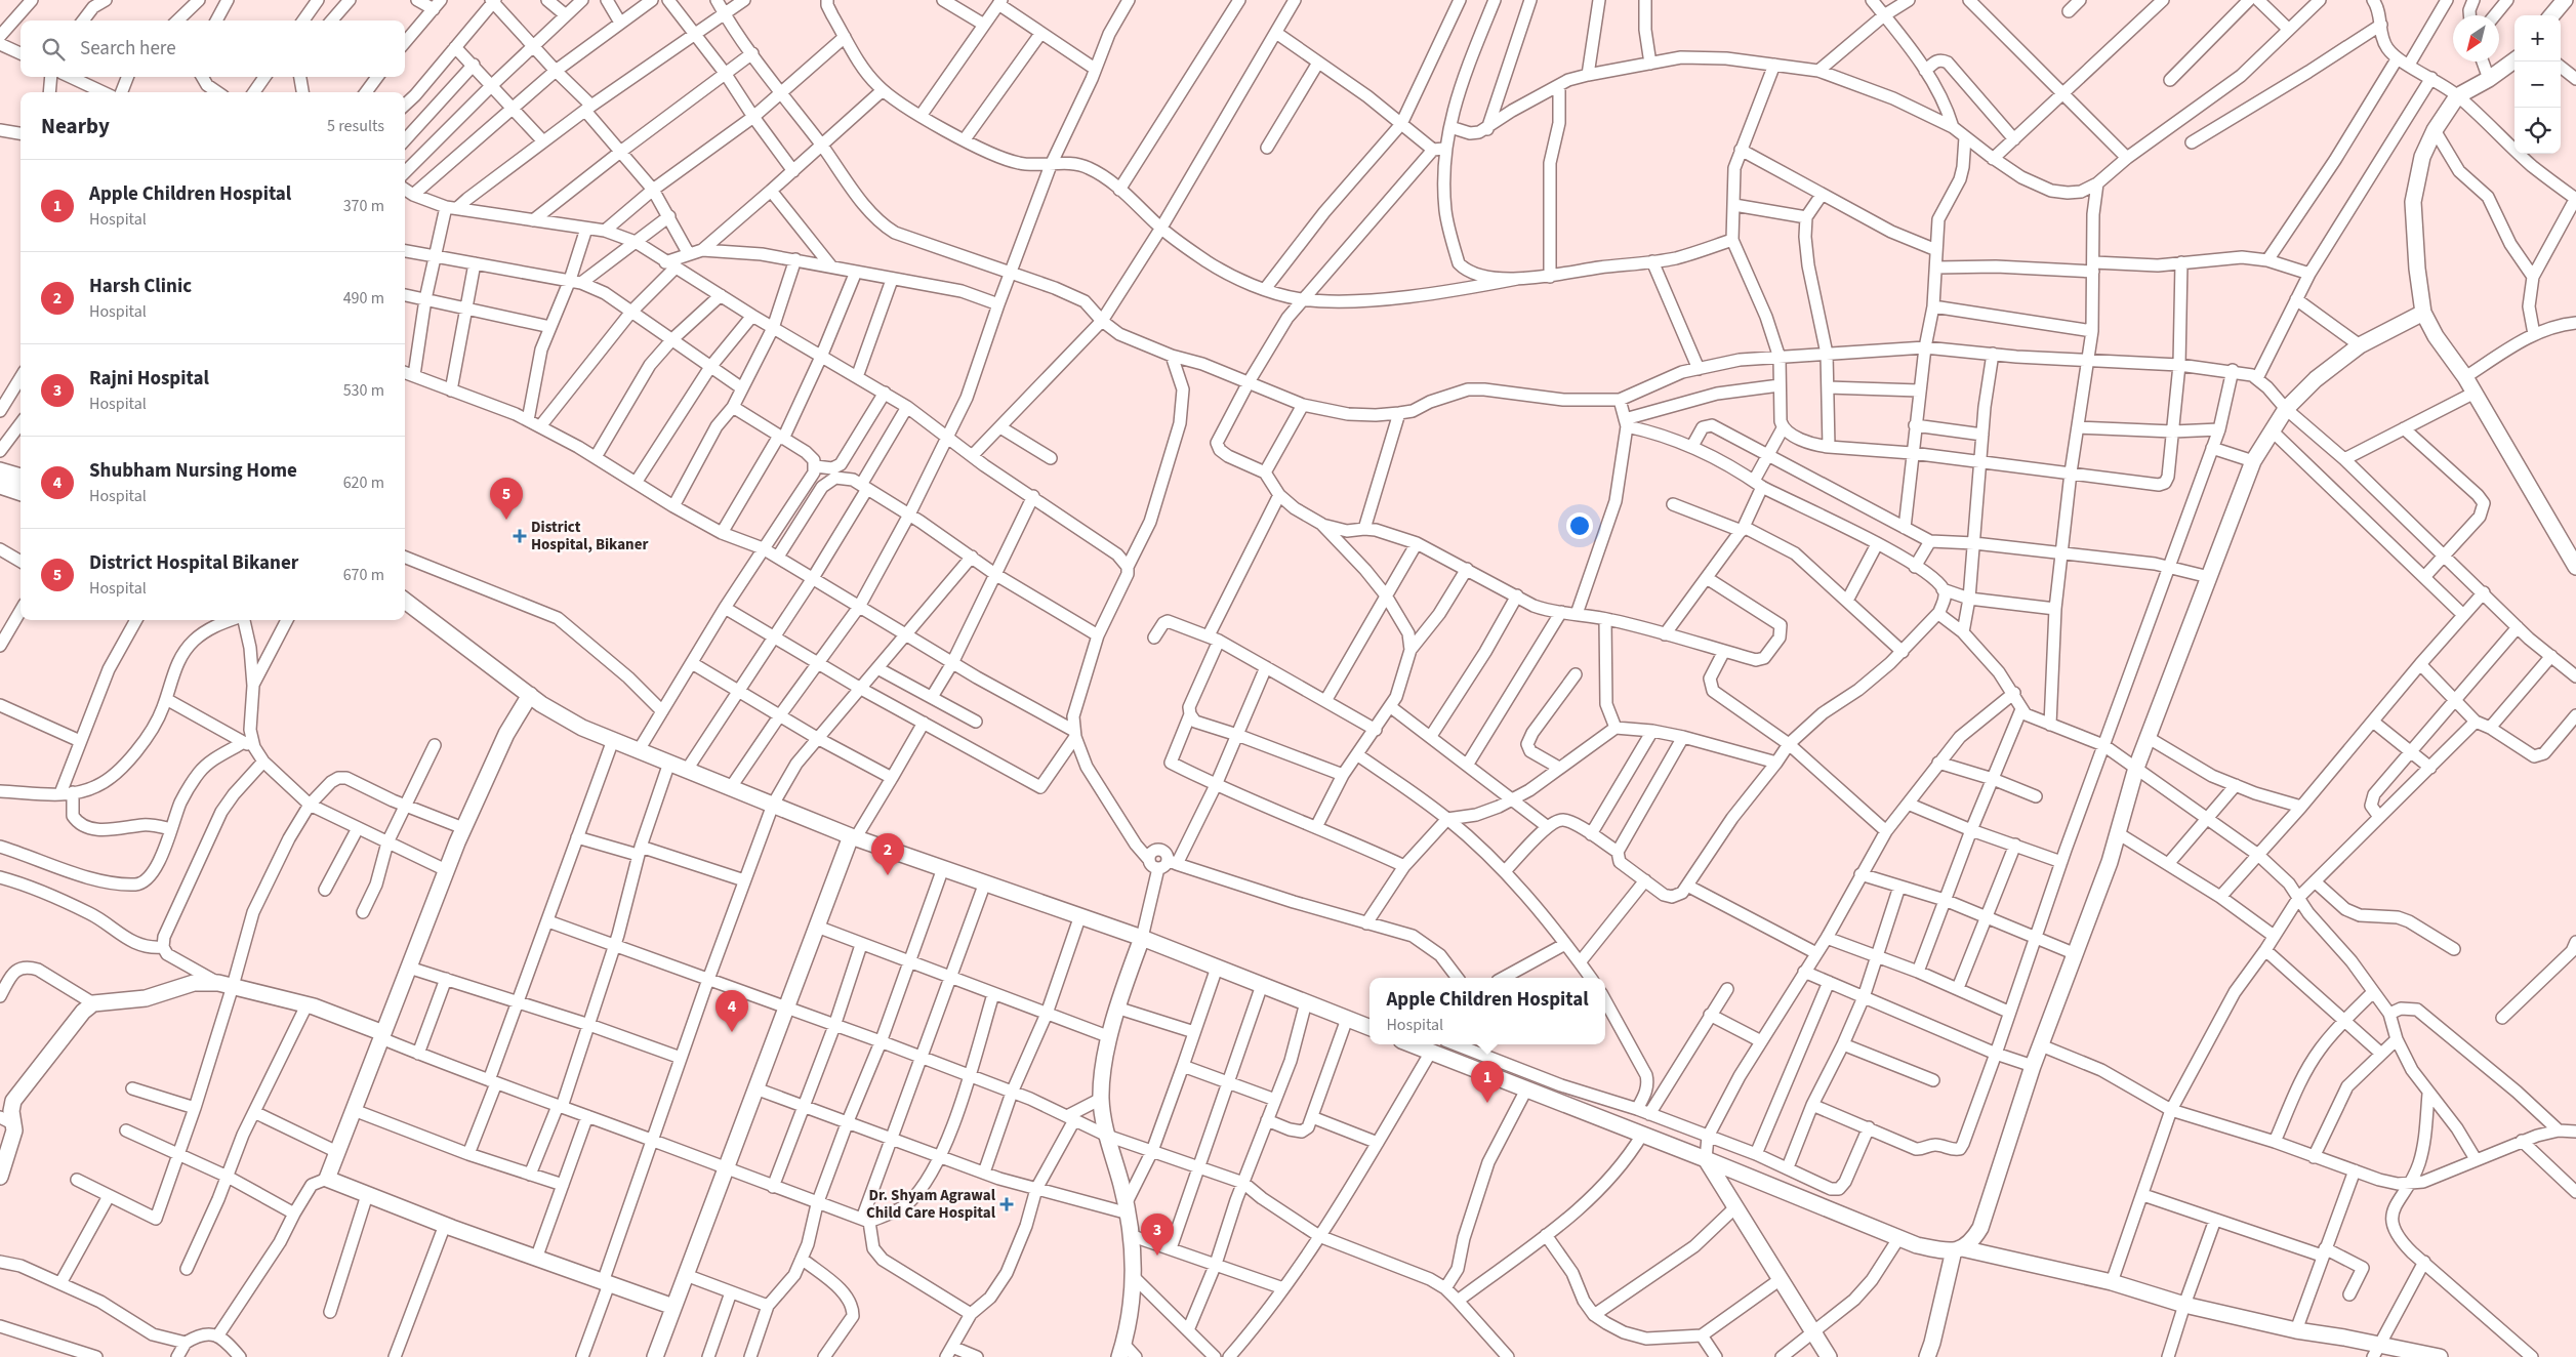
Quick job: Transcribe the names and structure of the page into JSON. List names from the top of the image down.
{
  "places": {
    "health": ["District Hospital, Bikaner", "Dr. Shyam Agrawal Child Care Hospital"]
  },
  "north": "bottom left",
  "page": {
    "map_buttons": ["+", "−"],
    "search": "Search here",
    "heading": ["Nearby", "5 results"],
    "list": [
      {
        "mark": "1",
        "name": "Apple Children Hospital",
        "note": "Hospital",
        "value": "370 m"
      },
      {
        "mark": "2",
        "name": "Harsh Clinic",
        "note": "Hospital",
        "value": "490 m"
      },
      {
        "mark": "3",
        "name": "Rajni Hospital",
        "note": "Hospital",
        "value": "530 m"
      },
      {
        "mark": "4",
        "name": "Shubham Nursing Home",
        "note": "Hospital",
        "value": "620 m"
      },
      {
        "mark": "5",
        "name": "District Hospital Bikaner",
        "note": "Hospital",
        "value": "670 m"
      }
    ],
    "pins": [
      "5",
      "2",
      "4",
      "1",
      "3"
    ],
    "popup": ["Apple Children Hospital", "Hospital"]
  }
}
